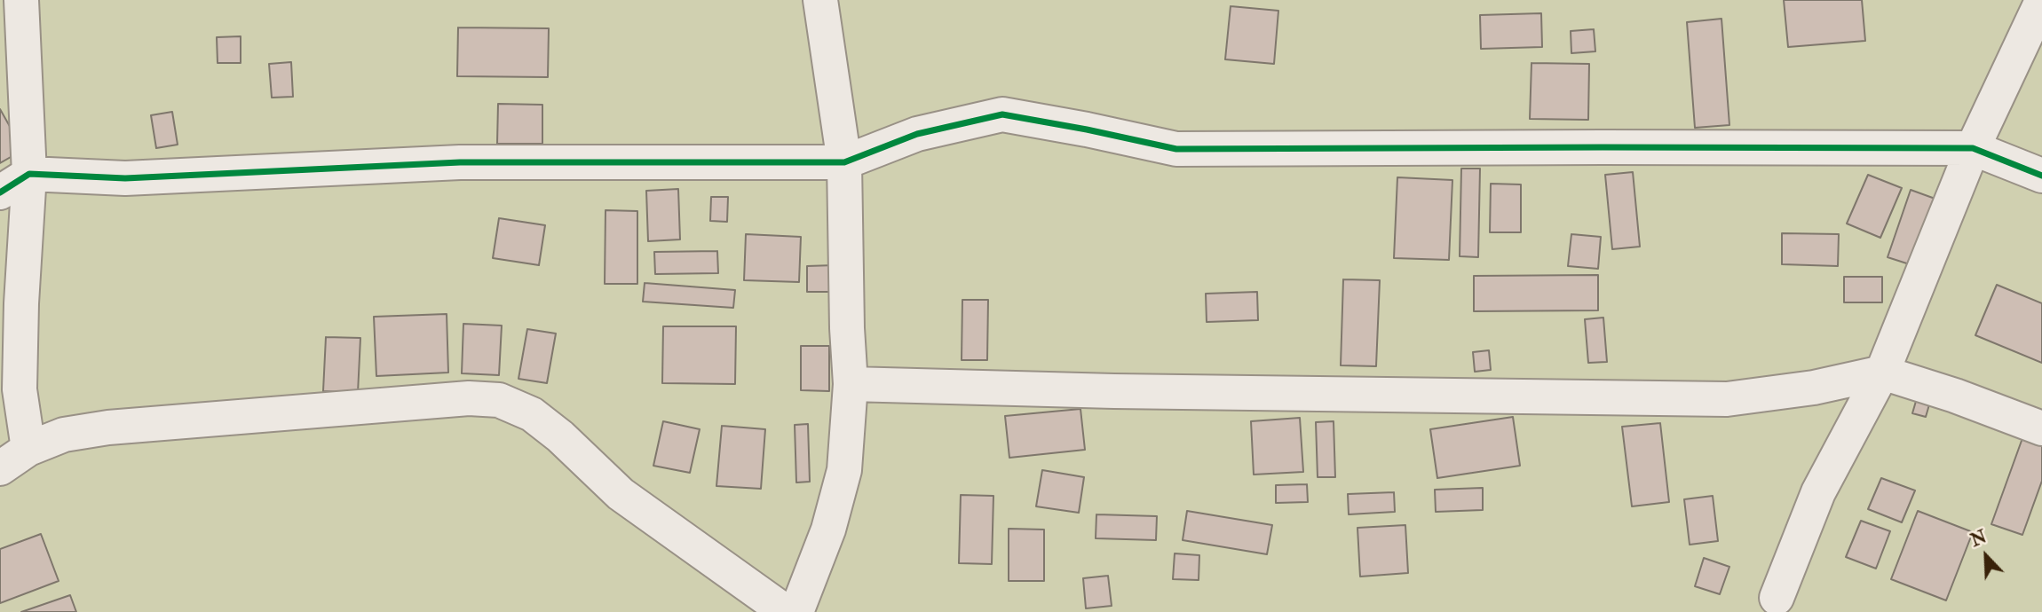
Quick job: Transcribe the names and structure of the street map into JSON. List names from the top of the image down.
{
  "north": "top left"
}
